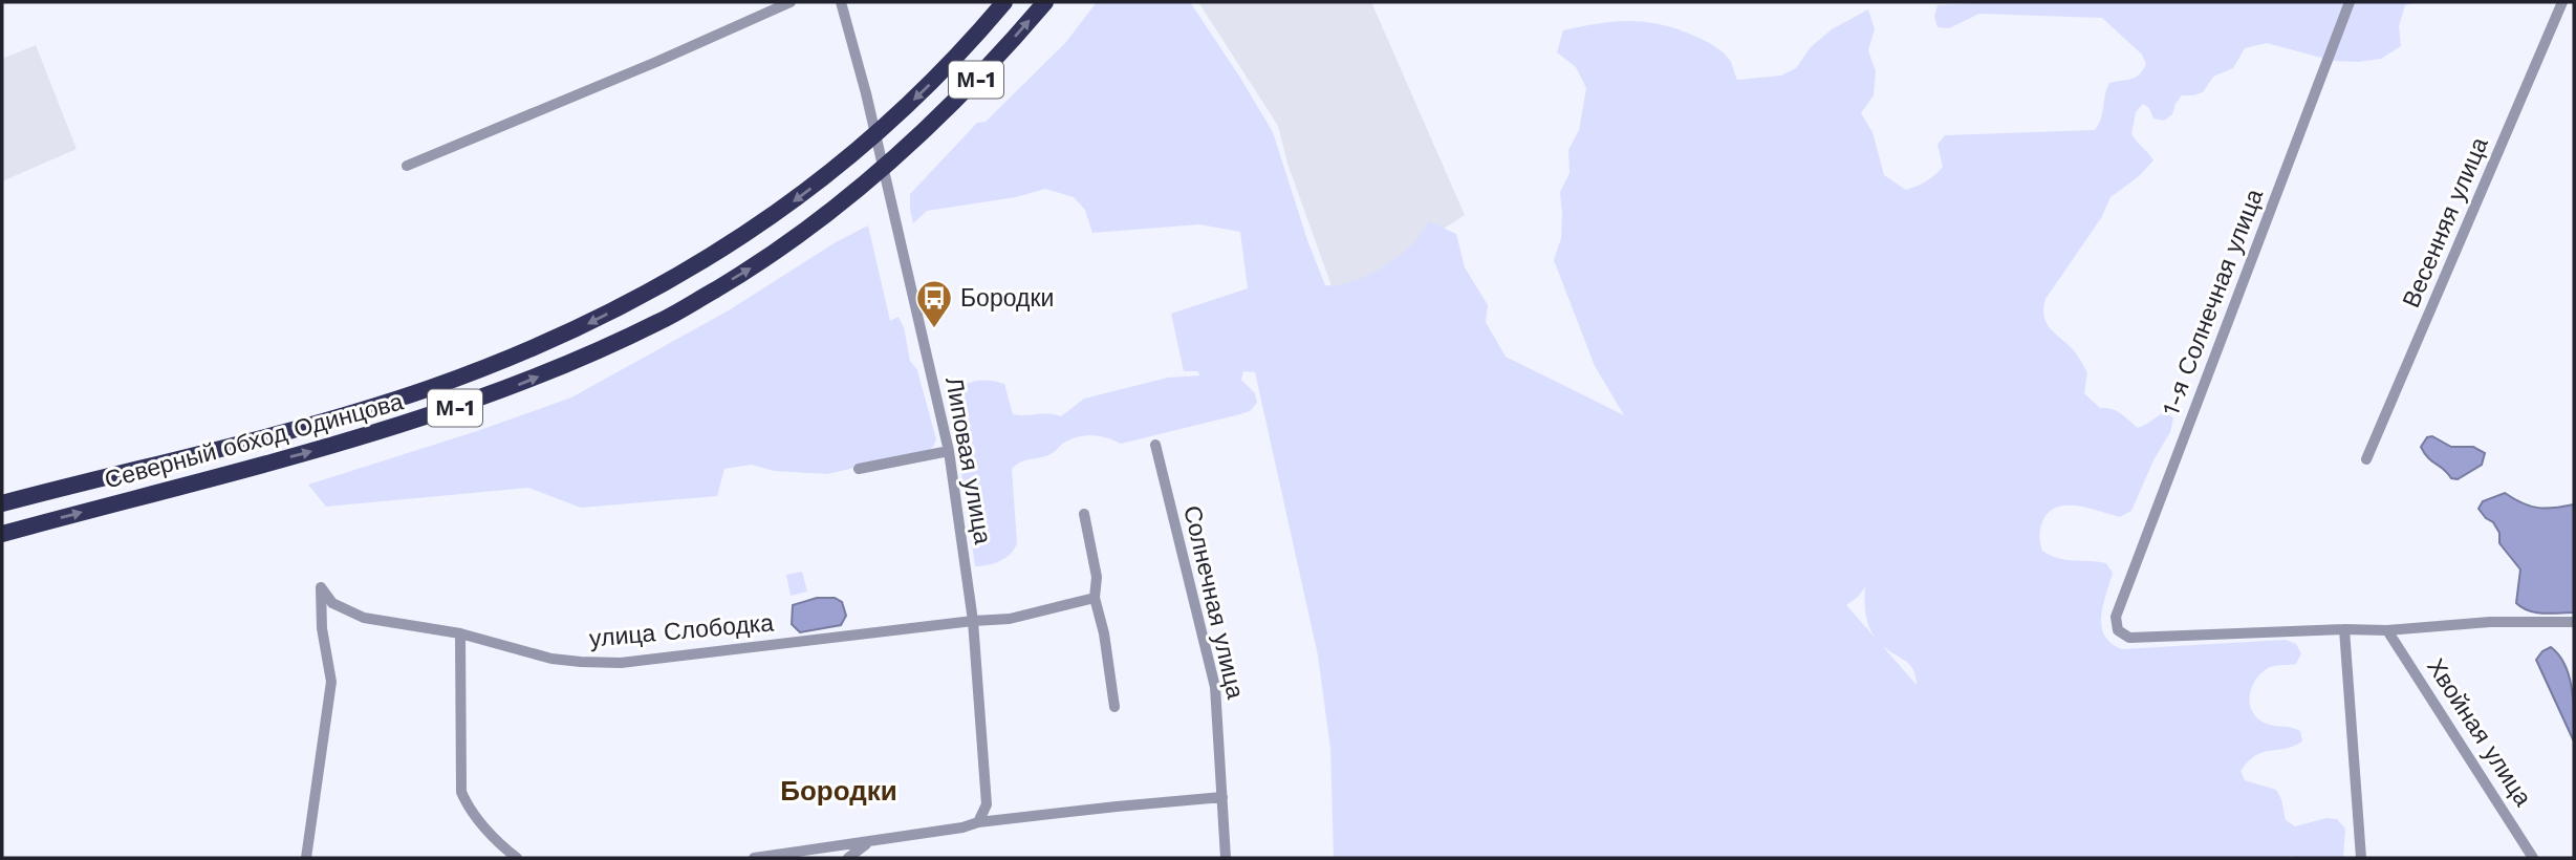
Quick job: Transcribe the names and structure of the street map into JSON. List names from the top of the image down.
{
  "streets": {
    "highway": ["М-1", "Северный обход Одинцова"],
    "street": [
      "Весенняя улица",
      "1-я Солнечная улица",
      "Липовая улица",
      "Солнечная улица",
      "улица Слободка",
      "Хвойная улица"
    ]
  },
  "crossings": [
    ["Липовая улица", "улица Слободка"]
  ],
  "districts": ["Бородки"],
  "places": {
    "bus stop": ["Бородки"]
  }
}
